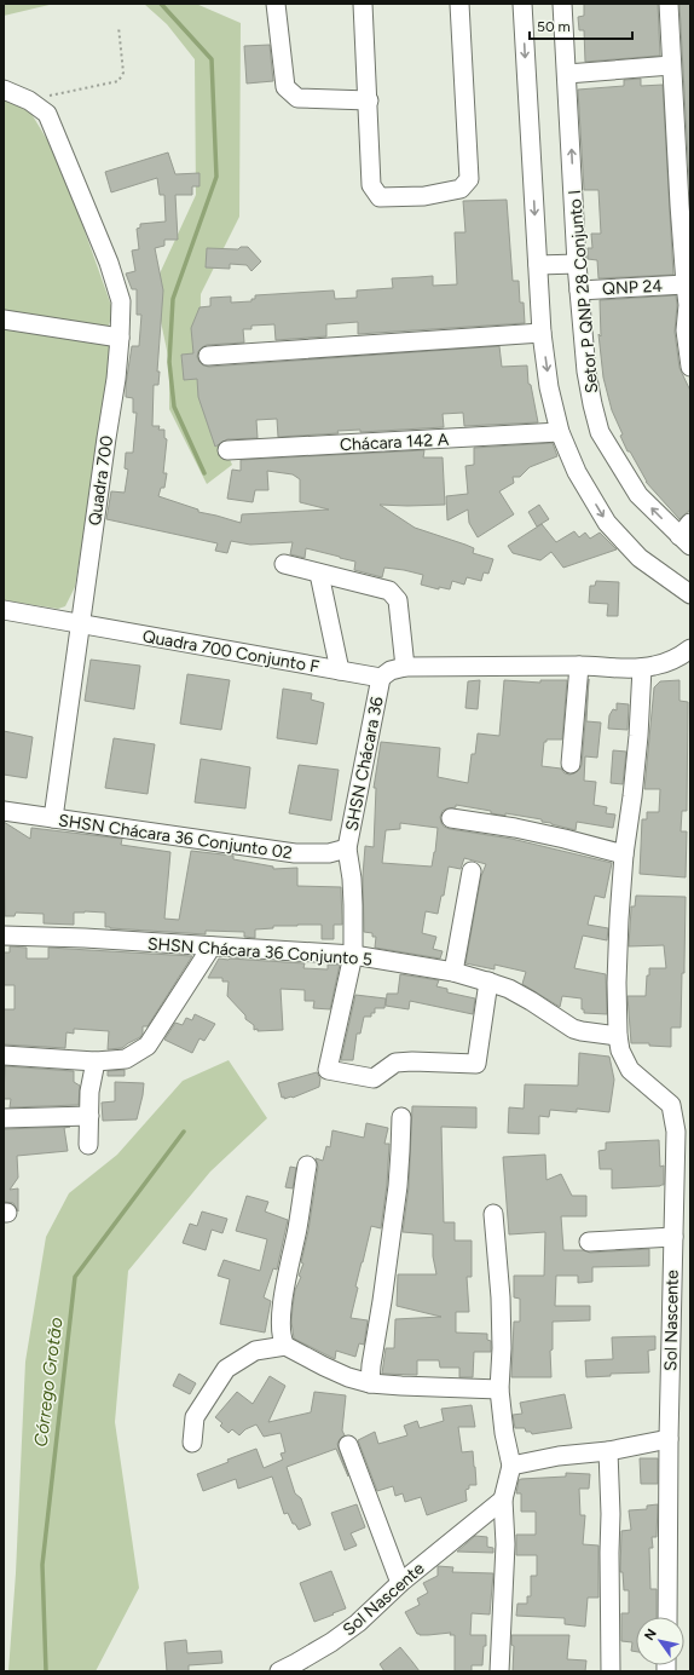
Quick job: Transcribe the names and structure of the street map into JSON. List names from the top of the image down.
{
  "streets": {
    "street": [
      "QNP 24",
      "Setor P QNP 28 Conjunto I",
      "Chácara 142 A",
      "Quadra 700",
      "Quadra 700 Conjunto F",
      "SHSN Chácara 36",
      "SHSN Chácara 36 Conjunto 02",
      "SHSN Chácara 36 Conjunto 5",
      "Sol Nascente"
    ]
  },
  "crossings": [
    ["QNP 24", "Setor P QNP 28 Conjunto I"],
    ["Quadra 700", "Quadra 700 Conjunto F"],
    ["Quadra 700", "SHSN Chácara 36 Conjunto 02"],
    ["Quadra 700 Conjunto F", "SHSN Chácara 36"],
    ["SHSN Chácara 36", "SHSN Chácara 36 Conjunto 02"],
    ["SHSN Chácara 36 Conjunto 5", "Sol Nascente"]
  ],
  "water": ["Córrego Grotão"],
  "scale_bar": "50 m",
  "north": "top left"
}
